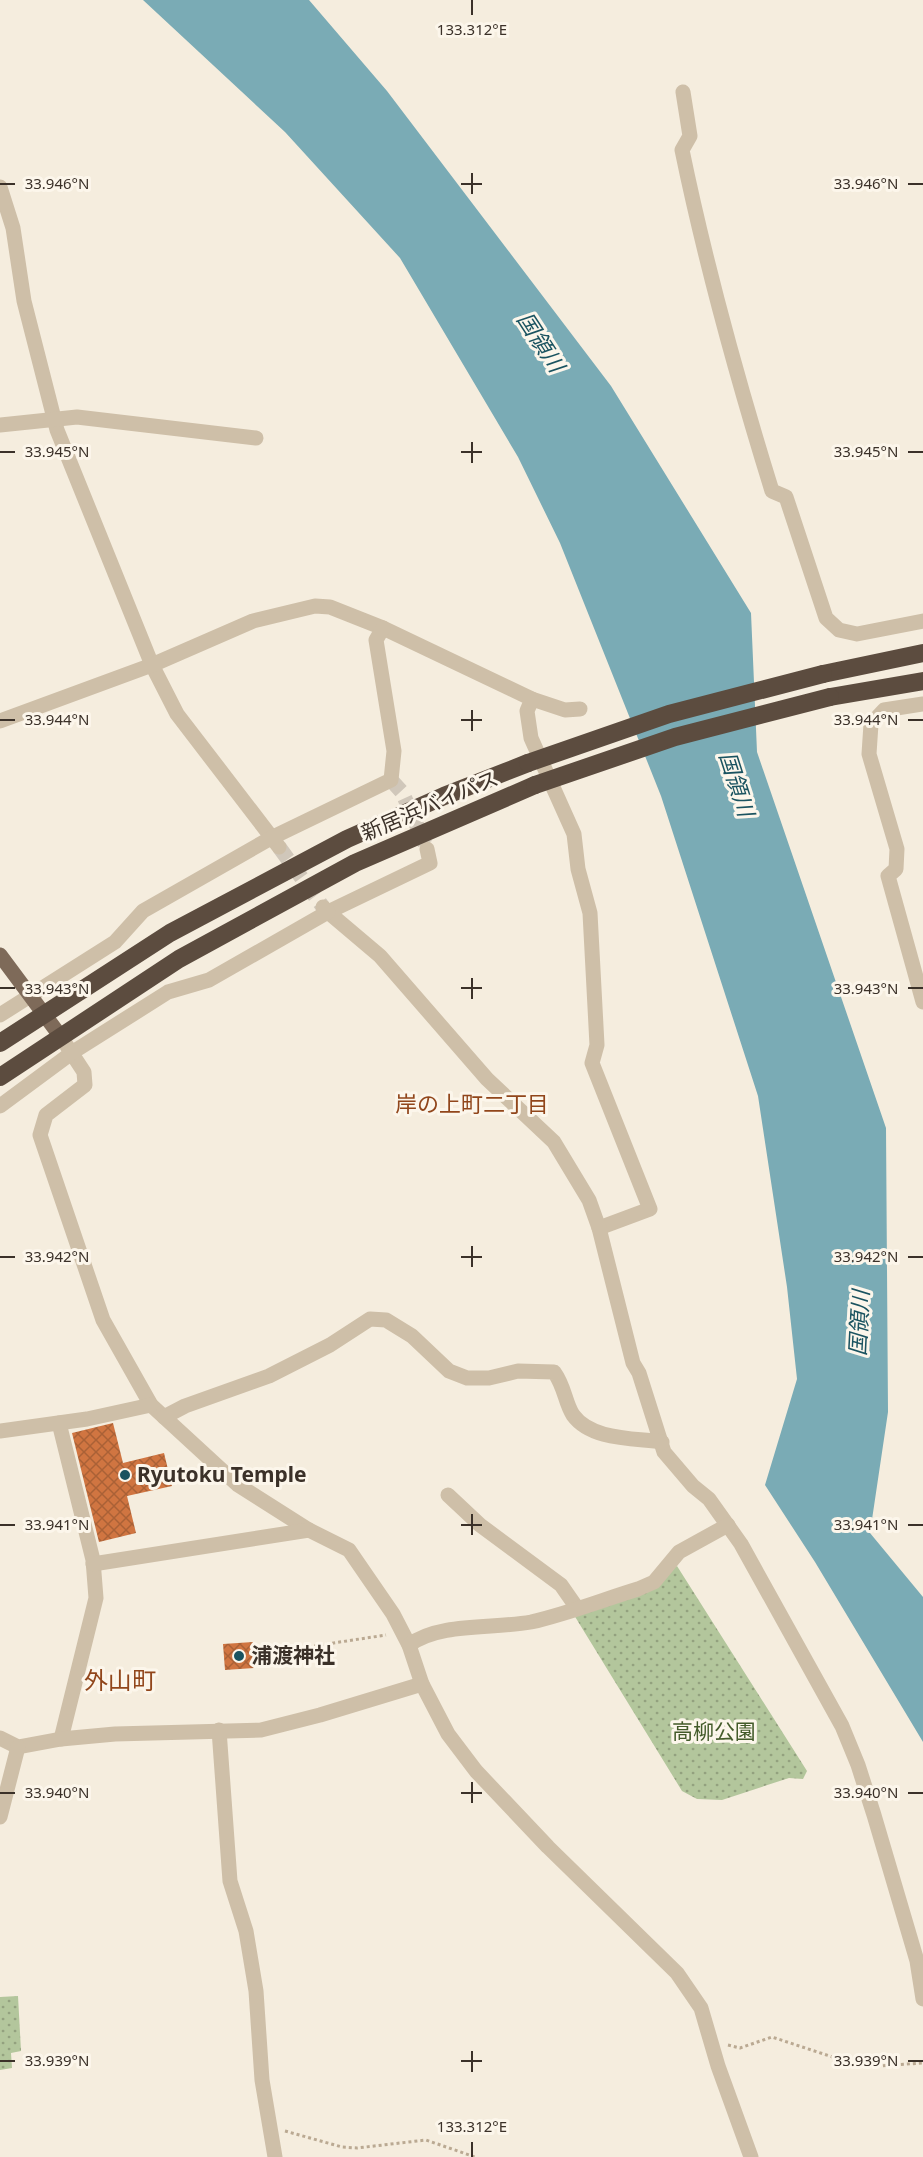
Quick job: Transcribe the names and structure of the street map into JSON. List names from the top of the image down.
{
  "streets": {
    "highway": ["新居浜バイパス"]
  },
  "districts": ["岸の上町二丁目", "外山町"],
  "water": ["国領川"],
  "parks": ["高柳公園"],
  "places": ["Ryutoku Temple", "浦渡神社"],
  "coordinates": [
    "133.312°E",
    "33.946°N",
    "33.945°N",
    "33.944°N",
    "33.943°N",
    "33.942°N",
    "33.941°N",
    "33.940°N",
    "33.939°N"
  ]
}
